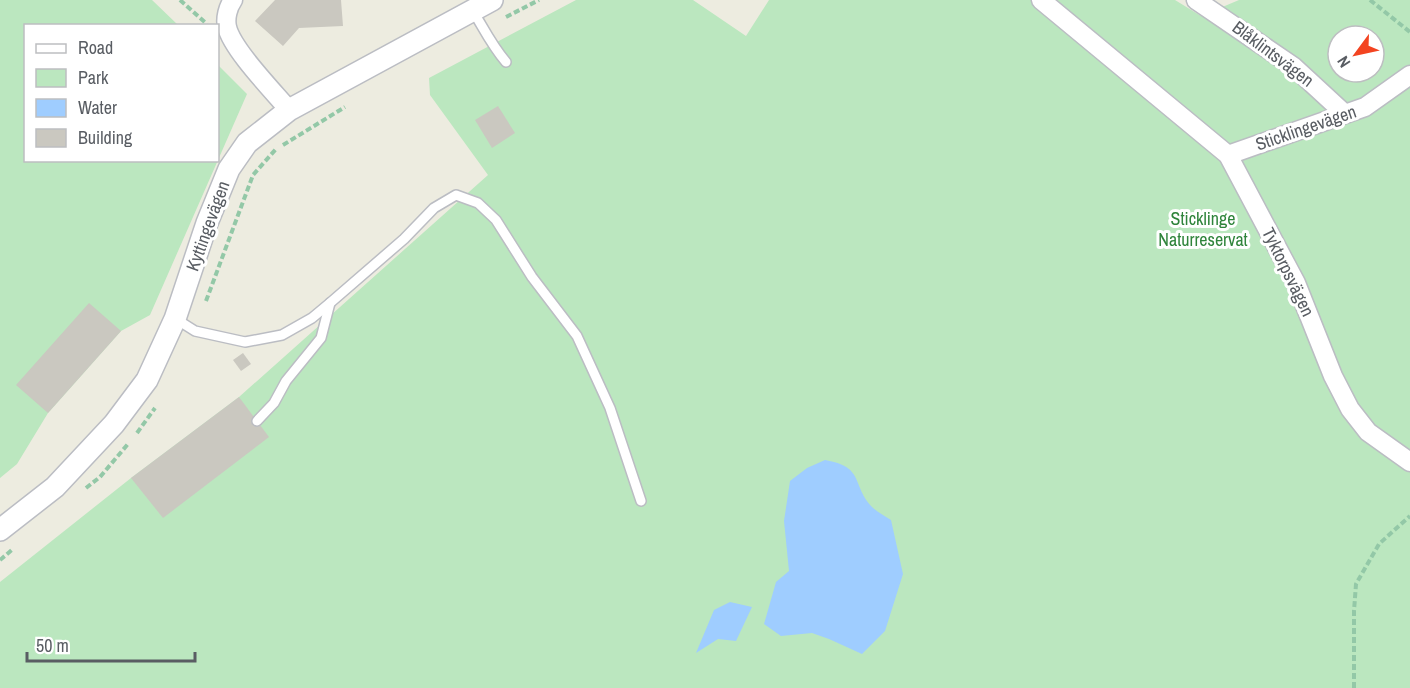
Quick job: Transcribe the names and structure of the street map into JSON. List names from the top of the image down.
{
  "streets": {
    "street": [
      "Blåklintsvägen",
      "Sticklingevägen",
      "Kyttingevägen",
      "Tyktorpsvägen"
    ]
  },
  "crossings": [
    ["Blåklintsvägen", "Sticklingevägen"],
    ["Sticklingevägen", "Tyktorpsvägen"]
  ],
  "parks": ["Sticklinge Naturreservat"],
  "legend": [
    "Road",
    "Park",
    "Water",
    "Building"
  ],
  "scale_bar": "50 m",
  "north": "bottom left"
}
